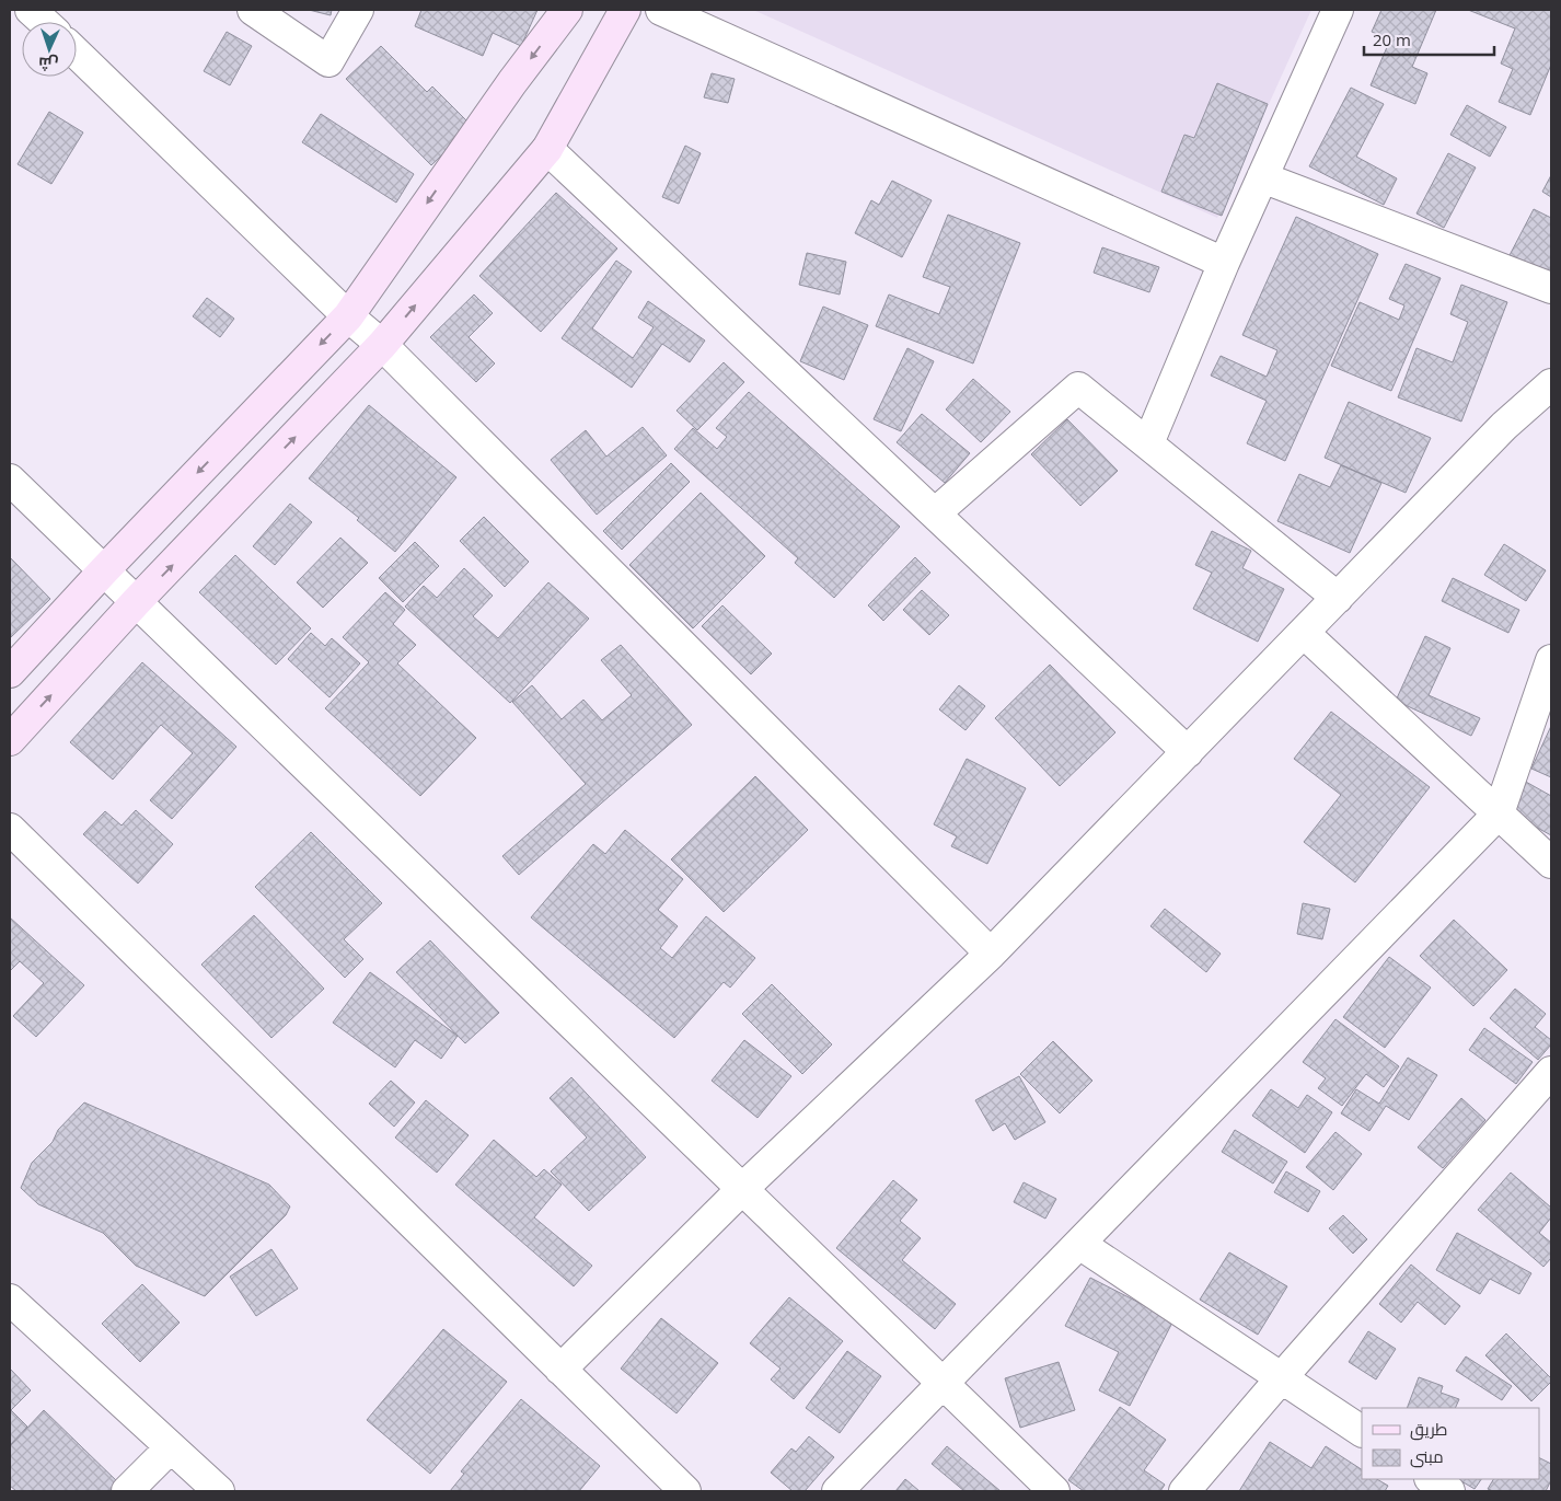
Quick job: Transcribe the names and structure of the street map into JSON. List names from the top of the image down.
{
  "legend": ["طريق", "مبنى"],
  "scale_bar": "20 m",
  "north": "bottom"
}
